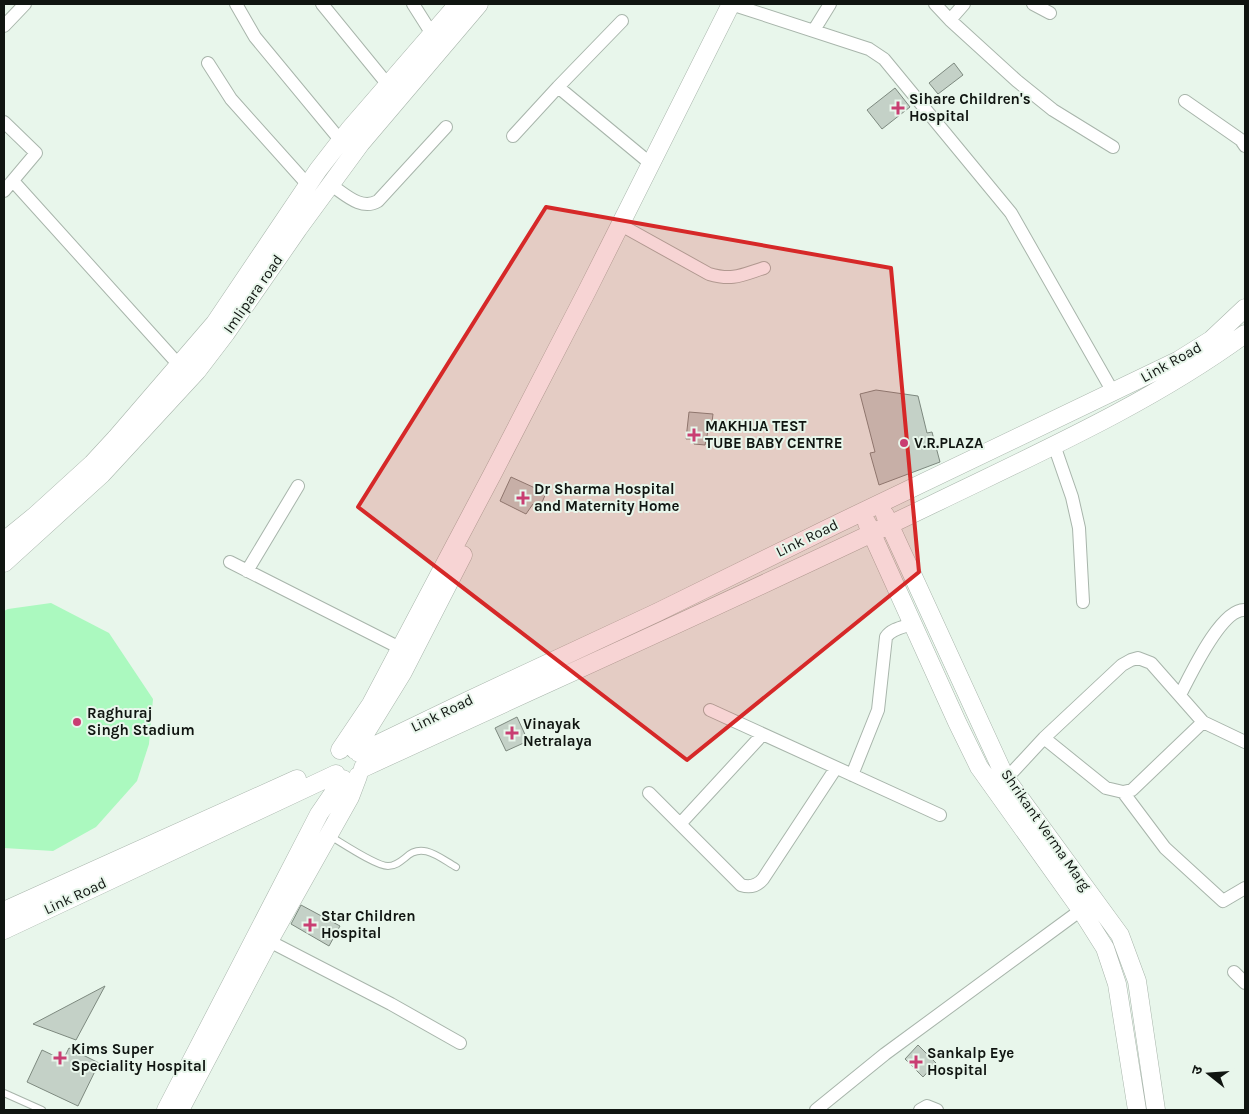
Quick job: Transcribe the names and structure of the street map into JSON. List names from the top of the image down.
{
  "streets": {
    "street": ["Imlipara road", "Link Road", "Shrikant Verma Marg"]
  },
  "crossings": [
    ["Link Road", "Shrikant Verma Marg"]
  ],
  "places": {
    "health": [
      "Sihare Children's Hospital",
      "MAKHIJA TEST TUBE BABY CENTRE",
      "Dr Sharma Hospital and Maternity Home",
      "Vinayak Netralaya",
      "Star Children Hospital",
      "Kims Super Speciality Hospital",
      "Sankalp Eye Hospital"
    ],
    "other": ["V.R.PLAZA", "Raghuraj Singh Stadium"]
  },
  "north": "left"
}
